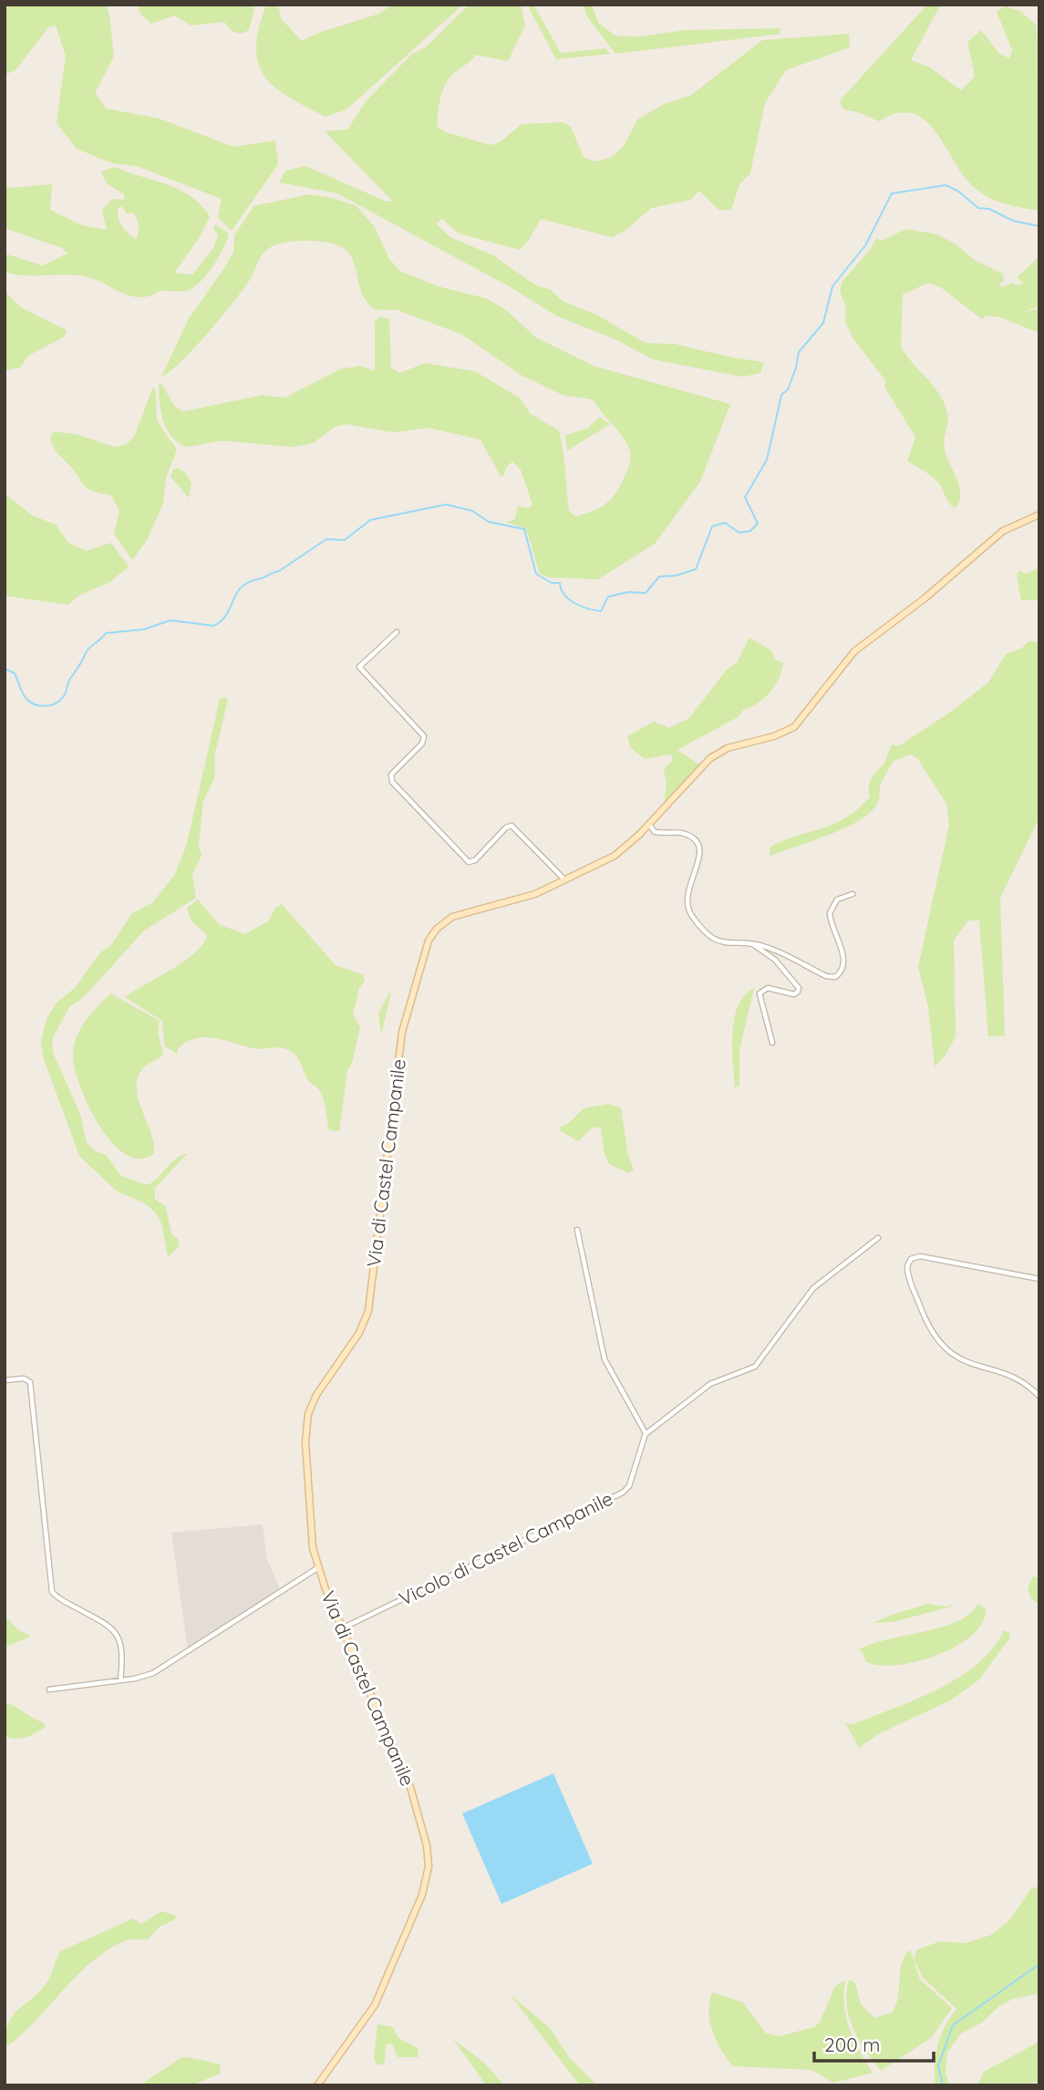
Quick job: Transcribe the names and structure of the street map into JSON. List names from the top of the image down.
{
  "streets": {
    "street": ["Via di Castel Campanile", "Vicolo di Castel Campanile"]
  },
  "crossings": [
    ["Via di Castel Campanile", "Vicolo di Castel Campanile"]
  ],
  "scale_bar": "200 m"
}
